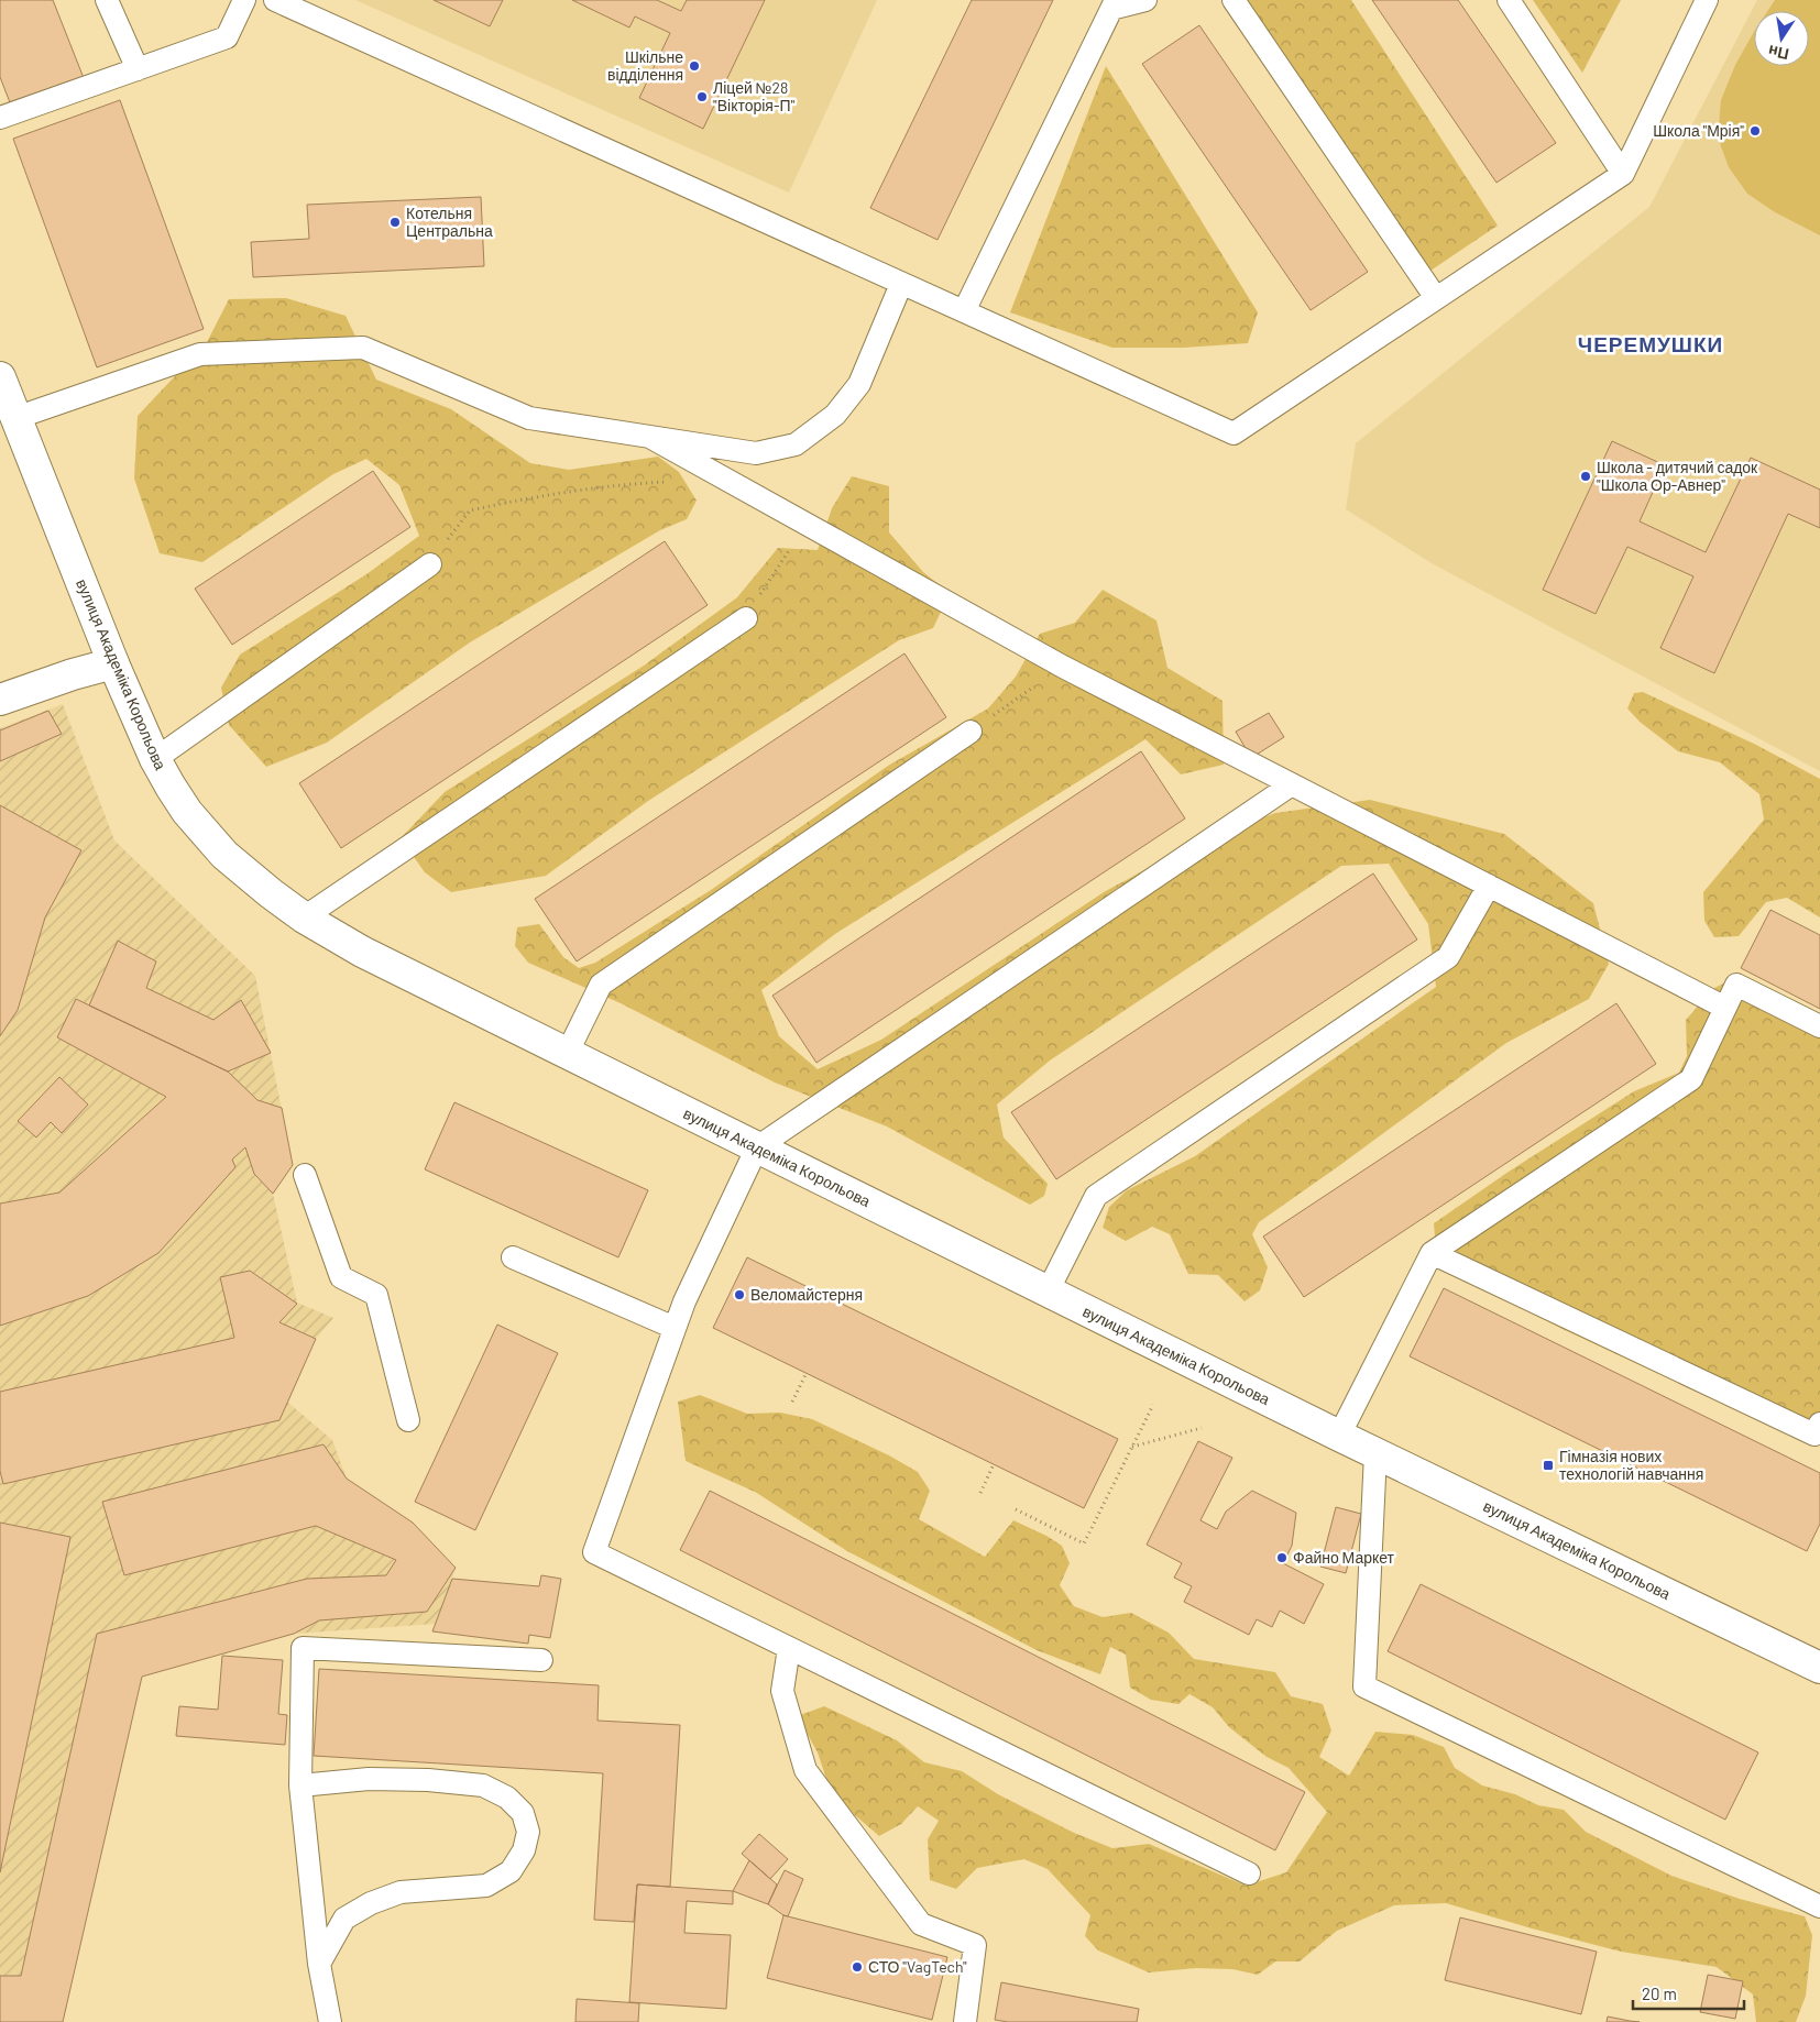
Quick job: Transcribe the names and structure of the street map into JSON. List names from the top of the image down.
{
  "streets": {
    "street": ["вулиця Академіка Корольова"]
  },
  "districts": ["ЧЕРЕМУШКИ"],
  "places": {
    "other": [
      "Шкільне відділення",
      "Ліцей №28 \"Вікторія-П\"",
      "Школа \"Мрія\"",
      "Котельня Центральна",
      "Школа - дитячий садок \"Школа Ор-Авнер\"",
      "Веломайстерня",
      "Файно Маркет",
      "СТО \"VagTech\""
    ],
    "transit": ["Гімназія нових технологій навчання"]
  },
  "scale_bar": "20 m",
  "north": "bottom"
}
